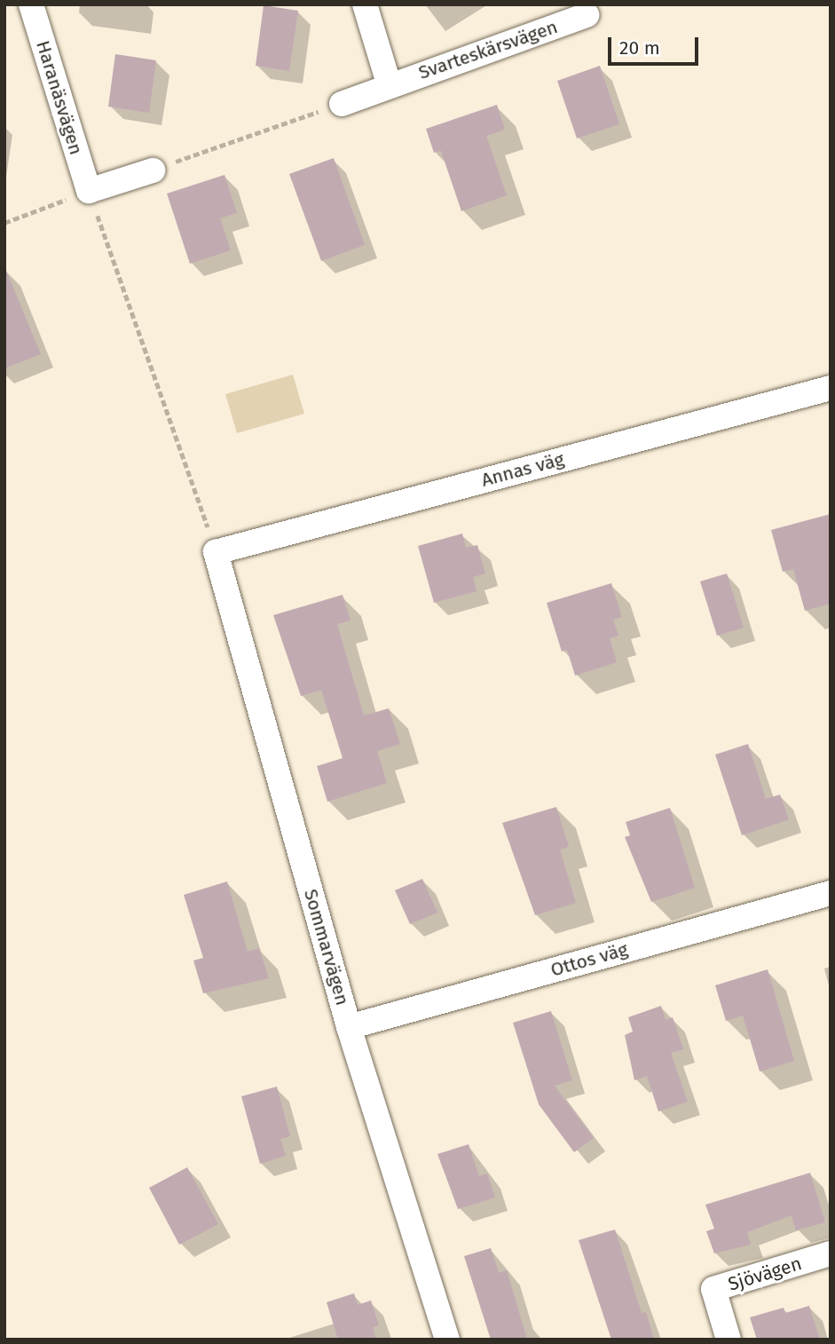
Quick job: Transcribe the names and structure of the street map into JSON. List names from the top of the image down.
{
  "streets": {
    "street": [
      "Svarteskärsvägen",
      "Haranäsvägen",
      "Annas väg",
      "Sommarvägen",
      "Ottos väg",
      "Sjövägen"
    ]
  },
  "crossings": [
    ["Annas väg", "Sommarvägen"],
    ["Sommarvägen", "Ottos väg"]
  ],
  "scale_bar": "20 m"
}
